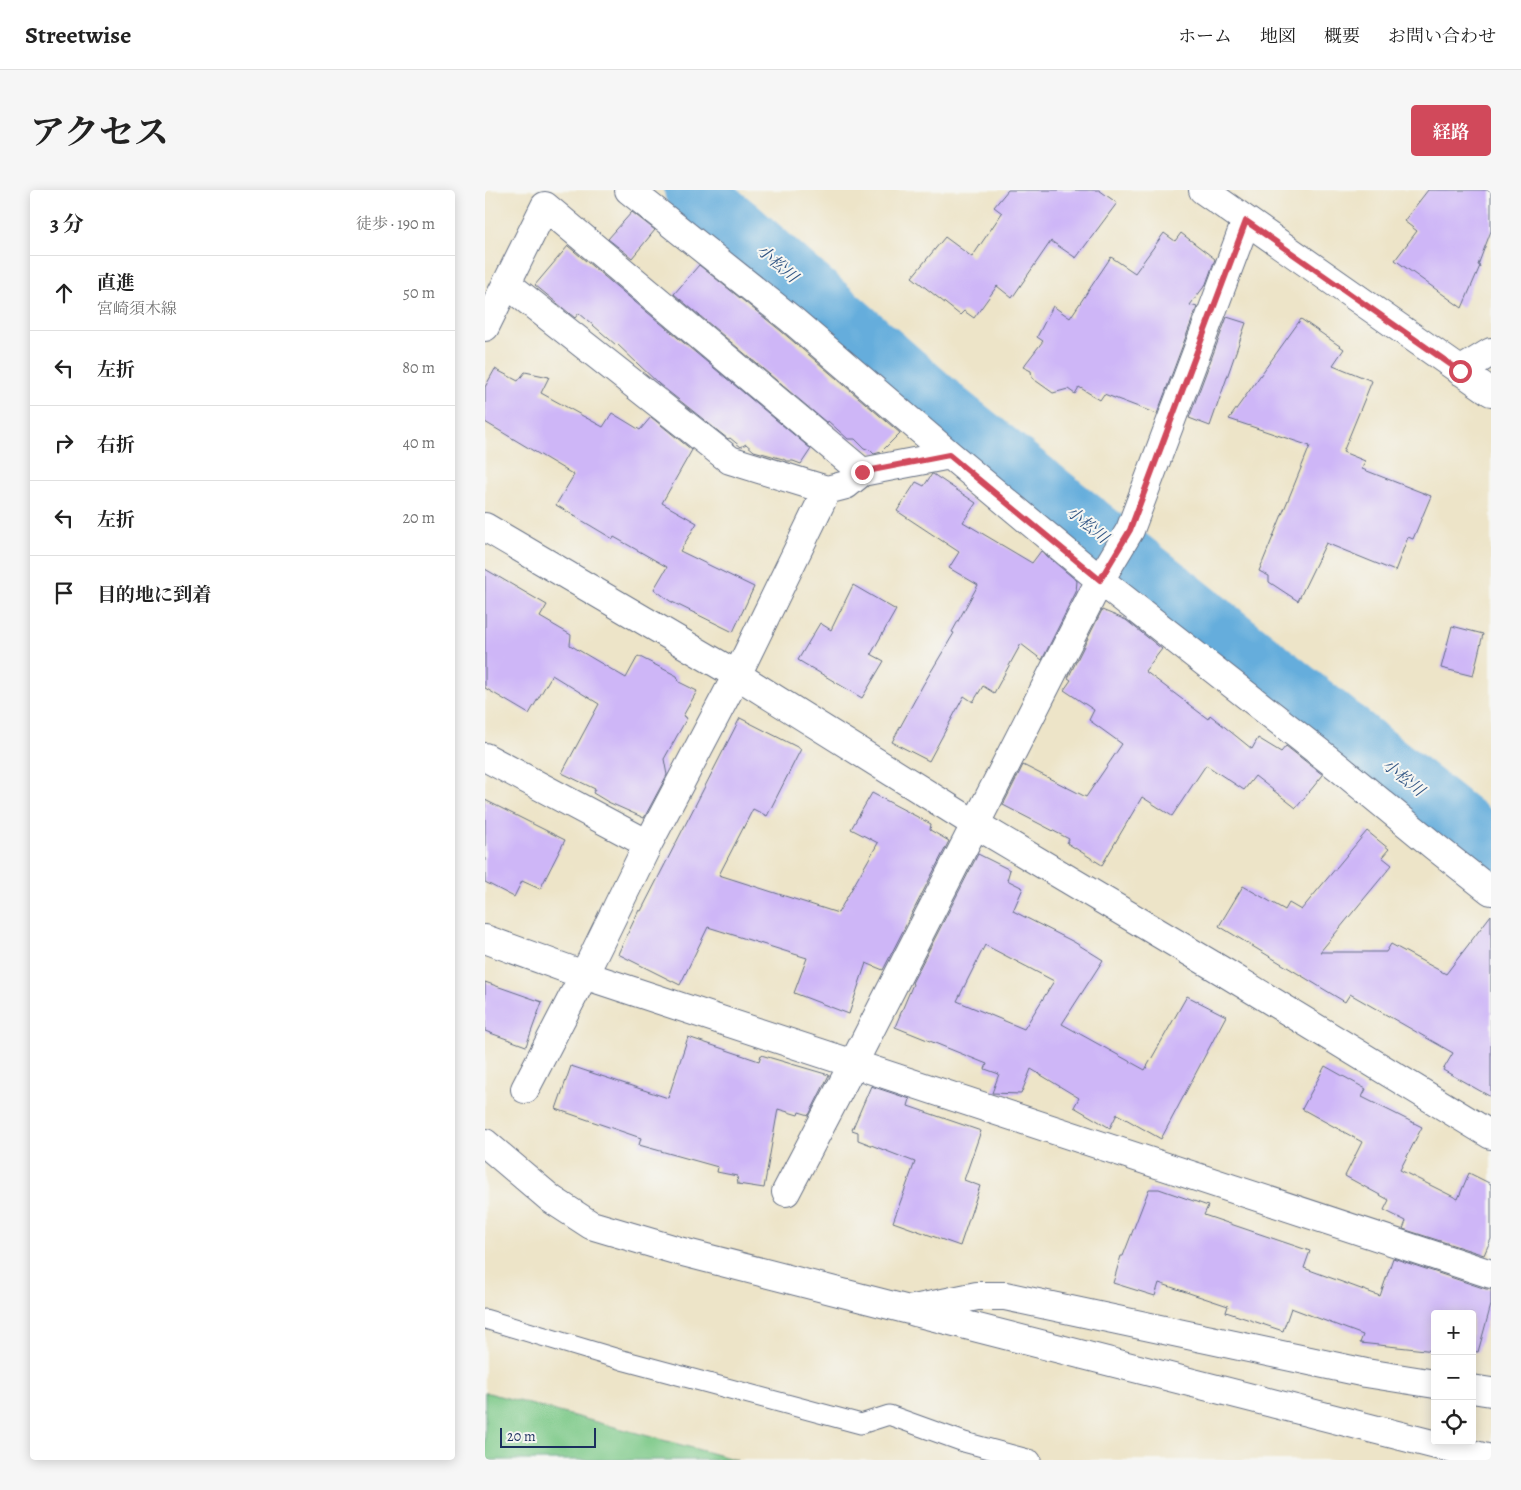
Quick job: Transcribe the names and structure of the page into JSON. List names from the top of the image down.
{
  "water": ["小松川"],
  "scale_bar": "20 m",
  "page": {
    "header": "Streetwise",
    "nav": [
      "ホーム",
      "地図",
      "概要",
      "お問い合わせ"
    ],
    "title": "アクセス",
    "buttons": "経路",
    "heading": ["3 分", "徒歩 · 190 m"],
    "list": [
      ["直進", "宮崎須木線", "50 m"],
      ["左折", "80 m"],
      ["右折", "40 m"],
      ["左折", "20 m"],
      "目的地に到着"
    ],
    "map_buttons": ["+", "−"],
    "scale": "20 m"
  }
}
